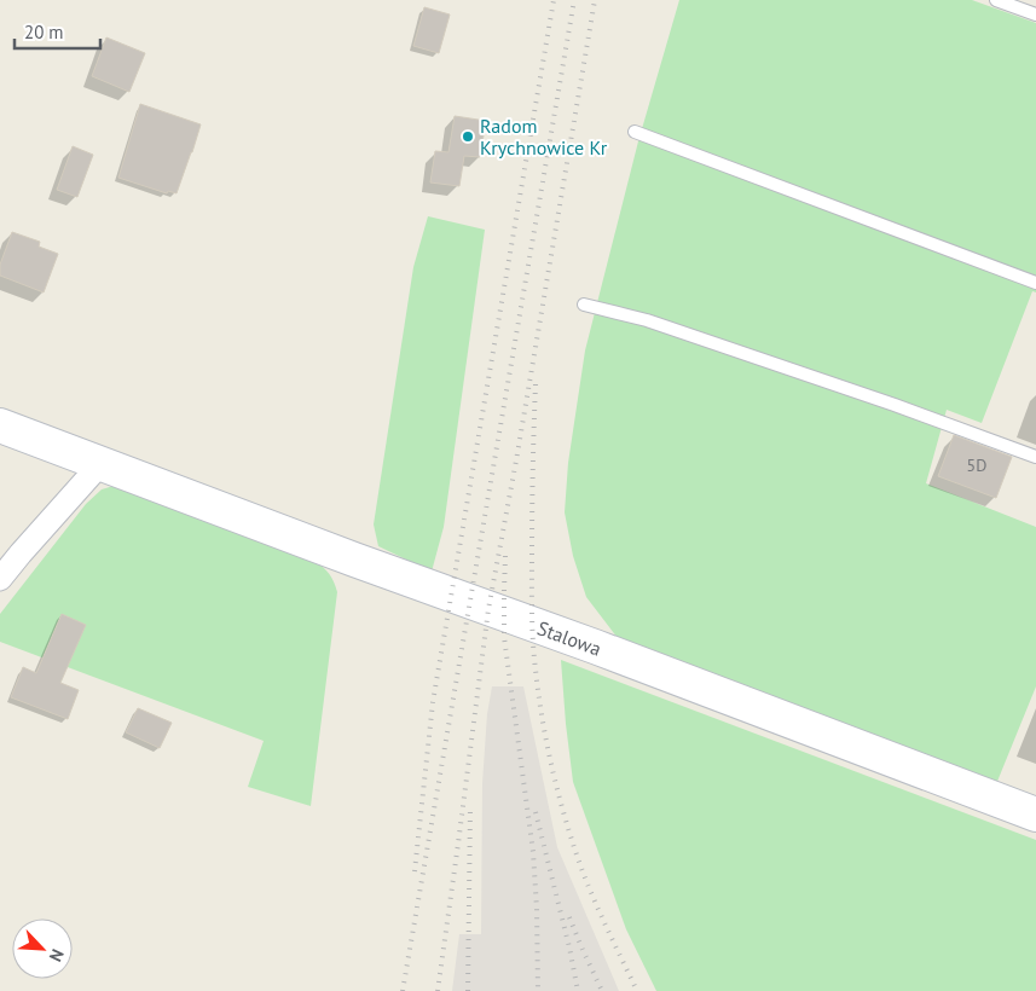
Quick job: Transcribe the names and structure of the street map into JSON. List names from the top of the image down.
{
  "streets": {
    "street": ["Stalowa"]
  },
  "places": ["Radom Krychnowice Kr"],
  "house_numbers": ["5D"],
  "scale_bar": "20 m",
  "north": "bottom right"
}
